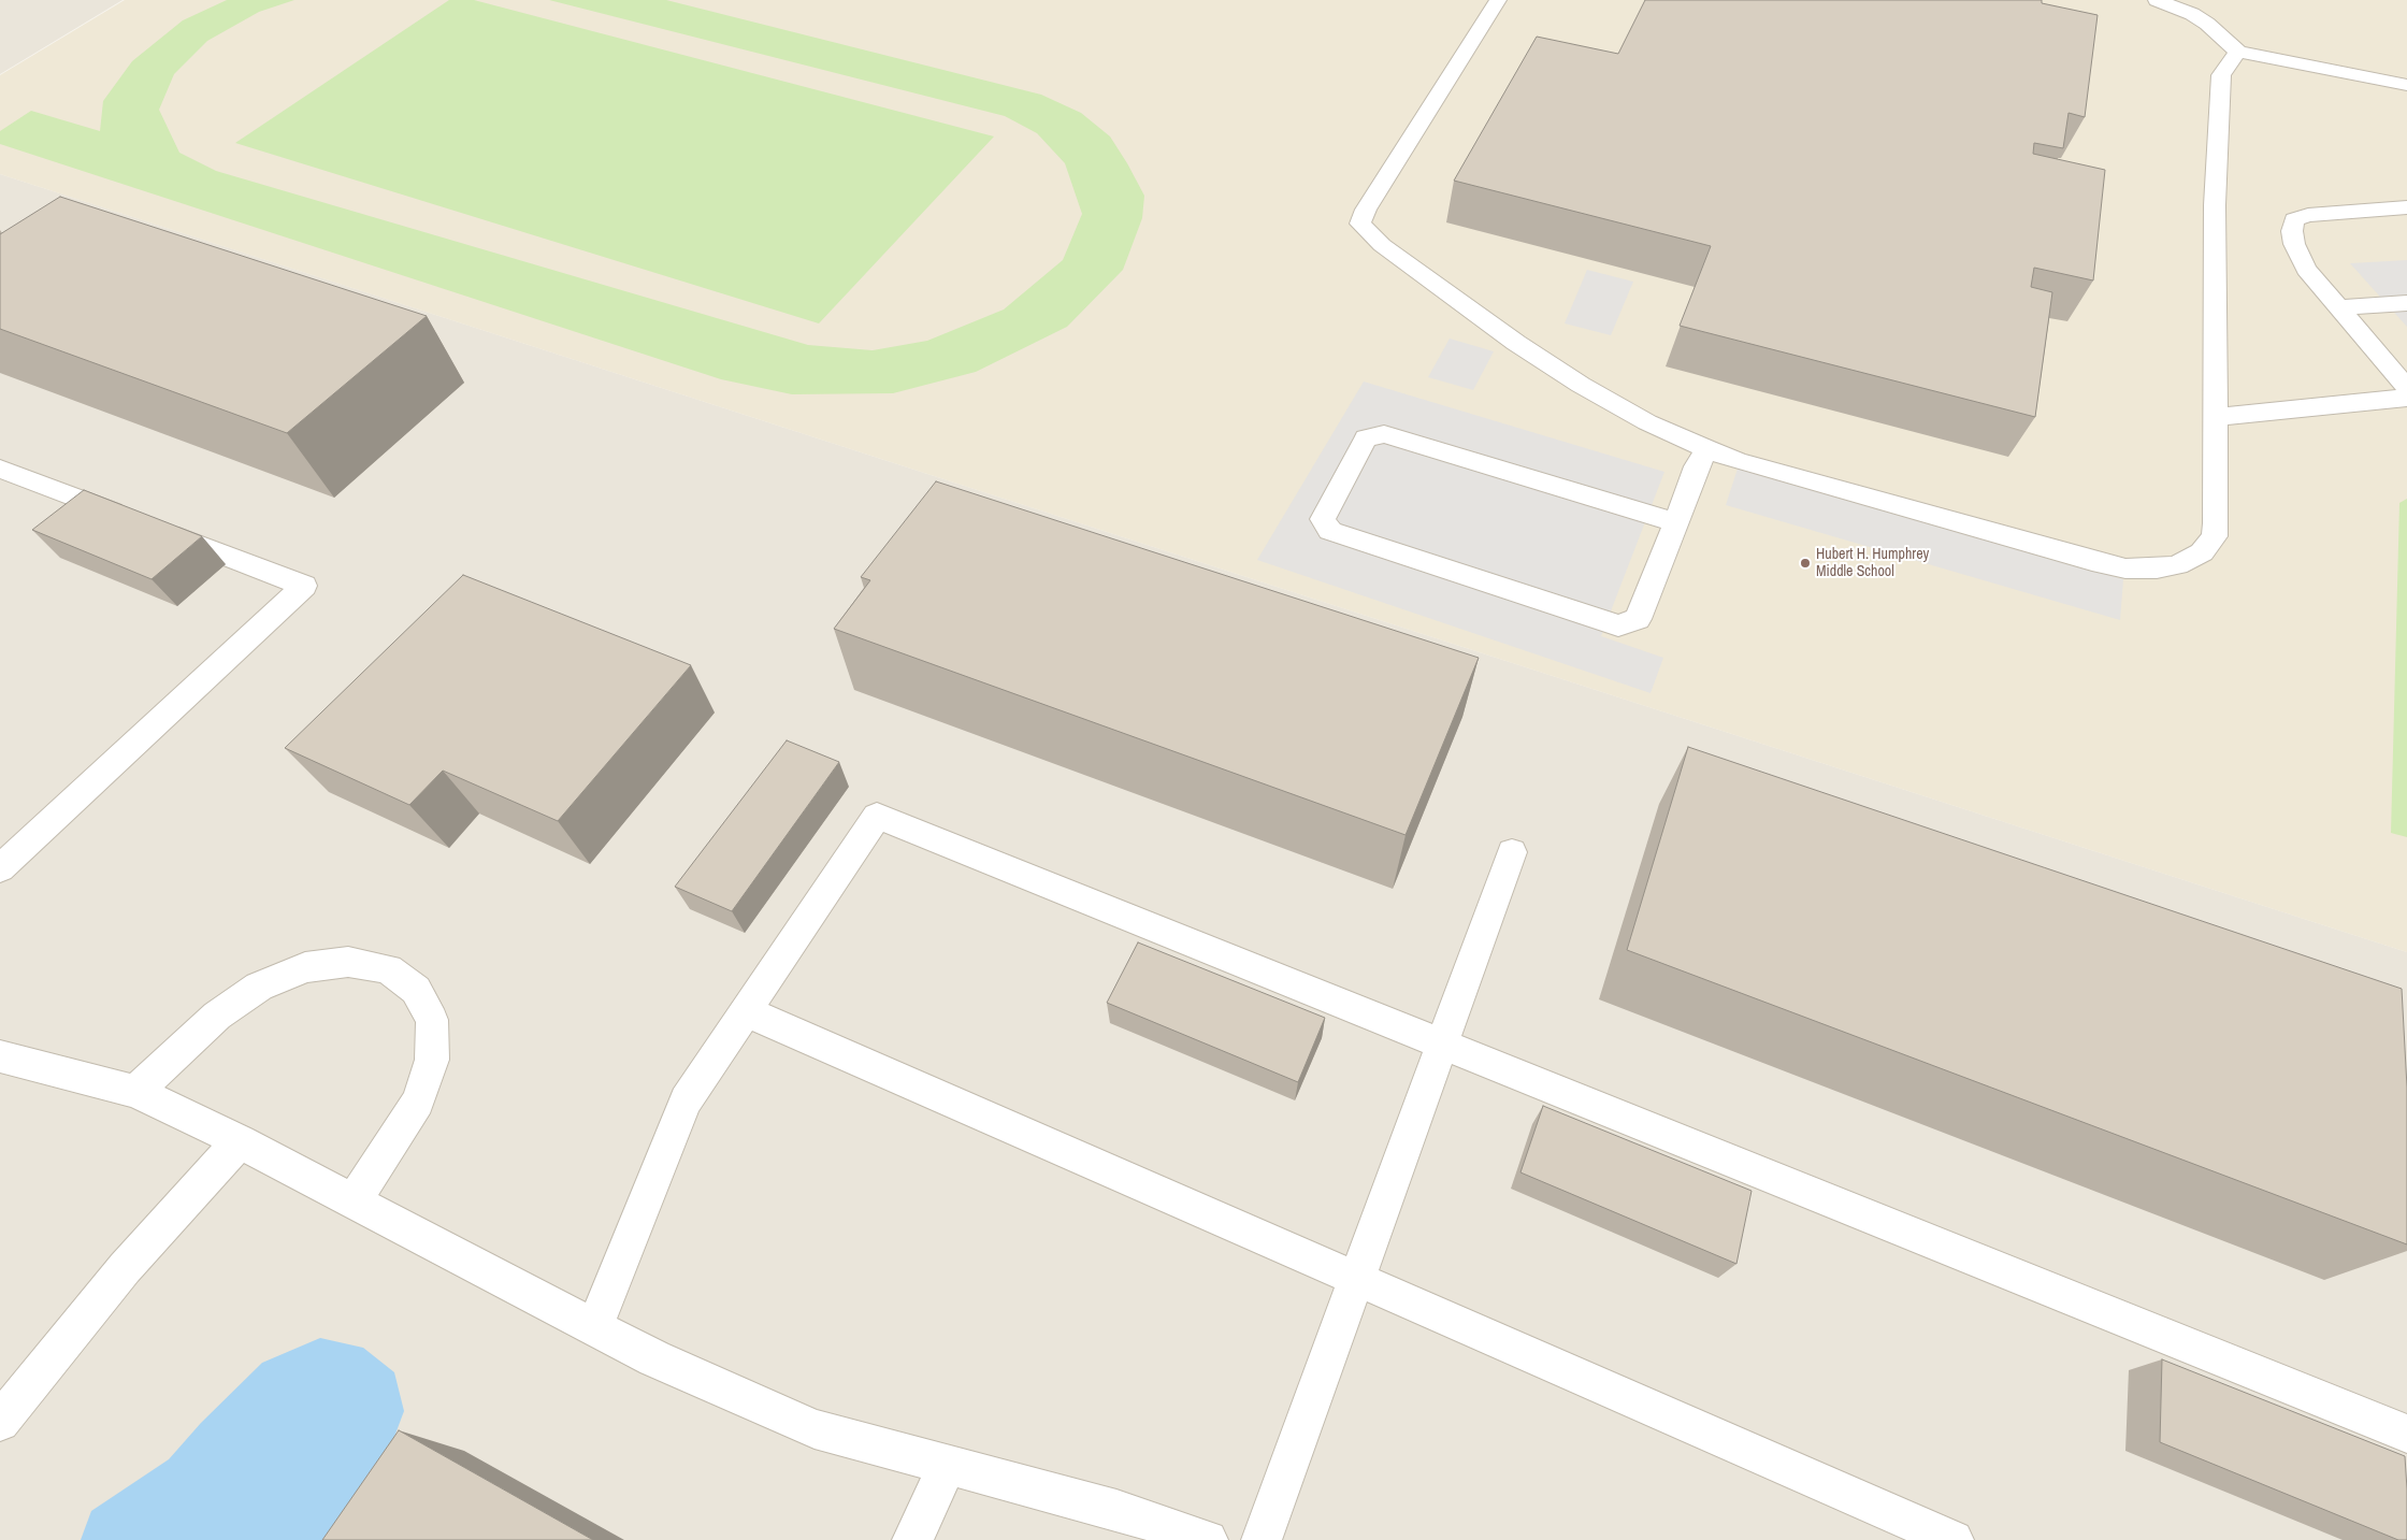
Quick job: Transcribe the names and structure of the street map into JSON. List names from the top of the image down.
{
  "places": ["Hubert H. Humphrey Middle School"]
}
